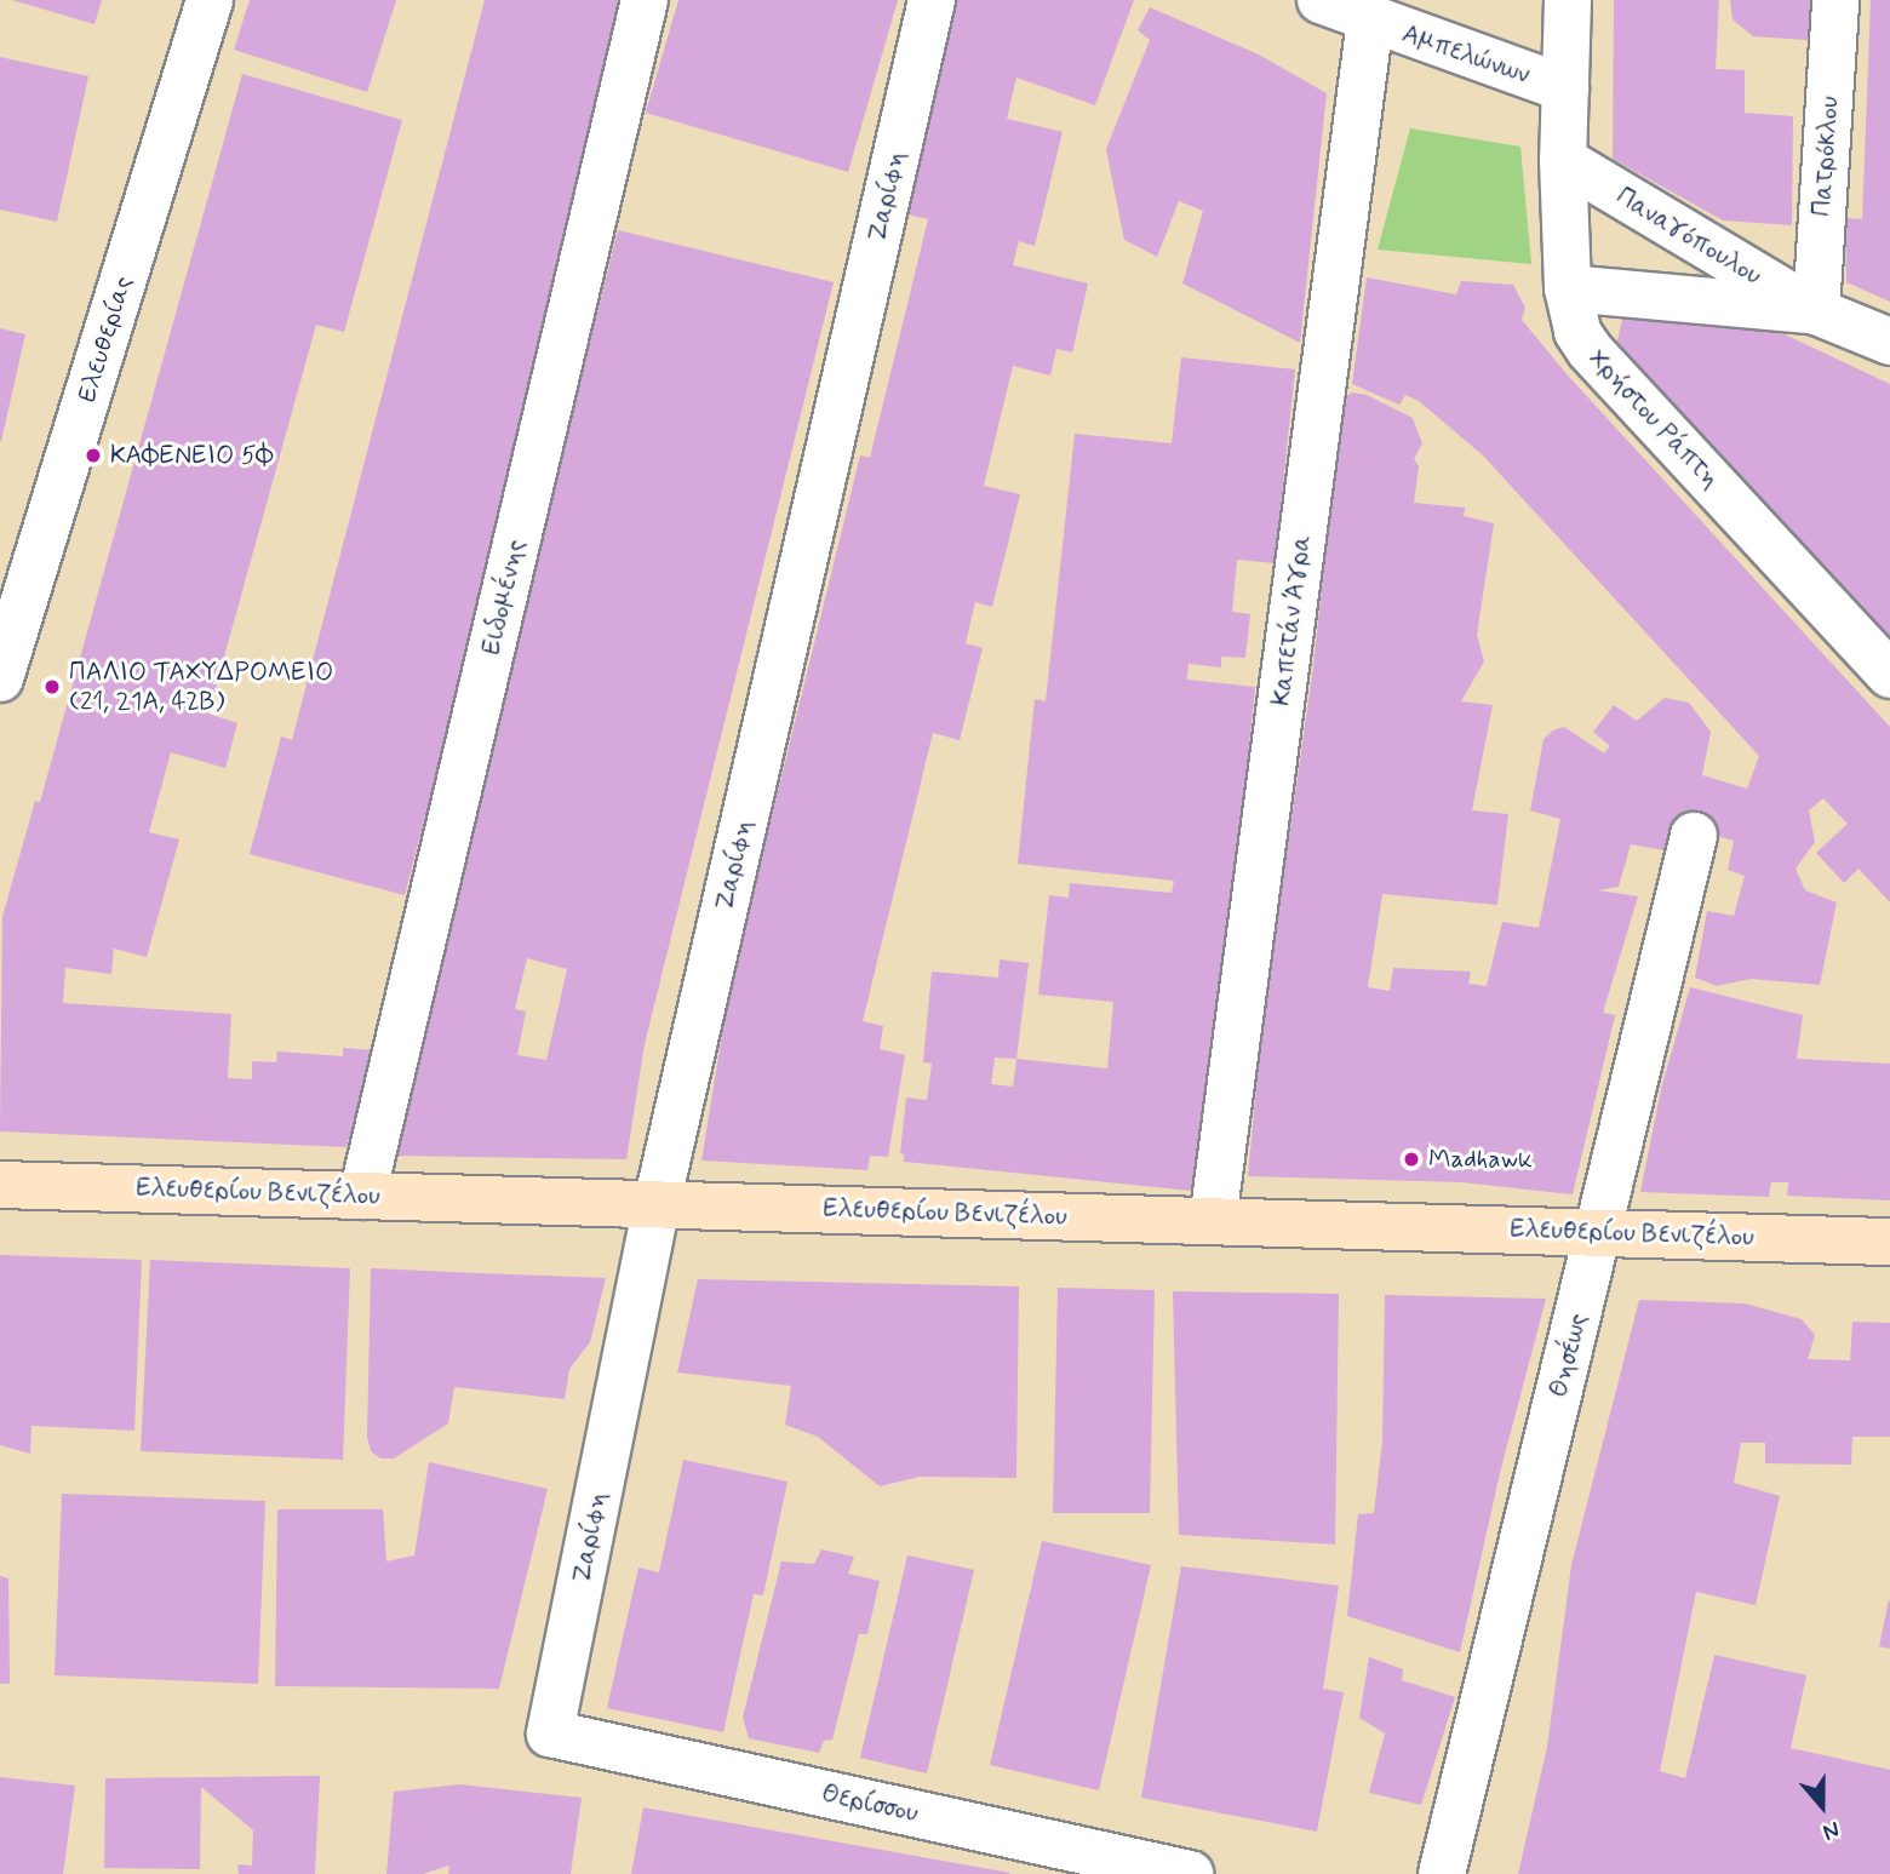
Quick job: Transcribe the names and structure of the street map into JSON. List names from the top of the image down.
{
  "streets": {
    "main road": ["Ελευθερίου Βενιζέλου"],
    "street": [
      "Αμπελώνων",
      "Πατρόκλου",
      "Ζαρίφη",
      "Παναγόπουλου",
      "Ελευθερίας",
      "Χρήστου Ράπτη",
      "Ειδομένης",
      "Καπετάν Άγρα",
      "Θησέως",
      "Θερίσσου"
    ]
  },
  "crossings": [
    ["Αμπελώνων", "Χρήστου Ράπτη"],
    ["Αμπελώνων", "Καπετάν Άγρα"],
    ["Πατρόκλου", "Παναγόπουλου"],
    ["Ζαρίφη", "Ελευθερίου Βενιζέλου"],
    ["Ζαρίφη", "Θερίσσου"],
    ["Παναγόπουλου", "Χρήστου Ράπτη"],
    ["Ειδομένης", "Ελευθερίου Βενιζέλου"],
    ["Καπετάν Άγρα", "Ελευθερίου Βενιζέλου"],
    ["Ελευθερίου Βενιζέλου", "Θησέως"]
  ],
  "places": ["ΚΑΦΕΝΕΙΟ 5Φ", "ΠΑΛΙΟ ΤΑΧΥΔΡΟΜΕΙΟ (21, 21Α, 42Β)", "Madhawk"],
  "north": "bottom"
}
